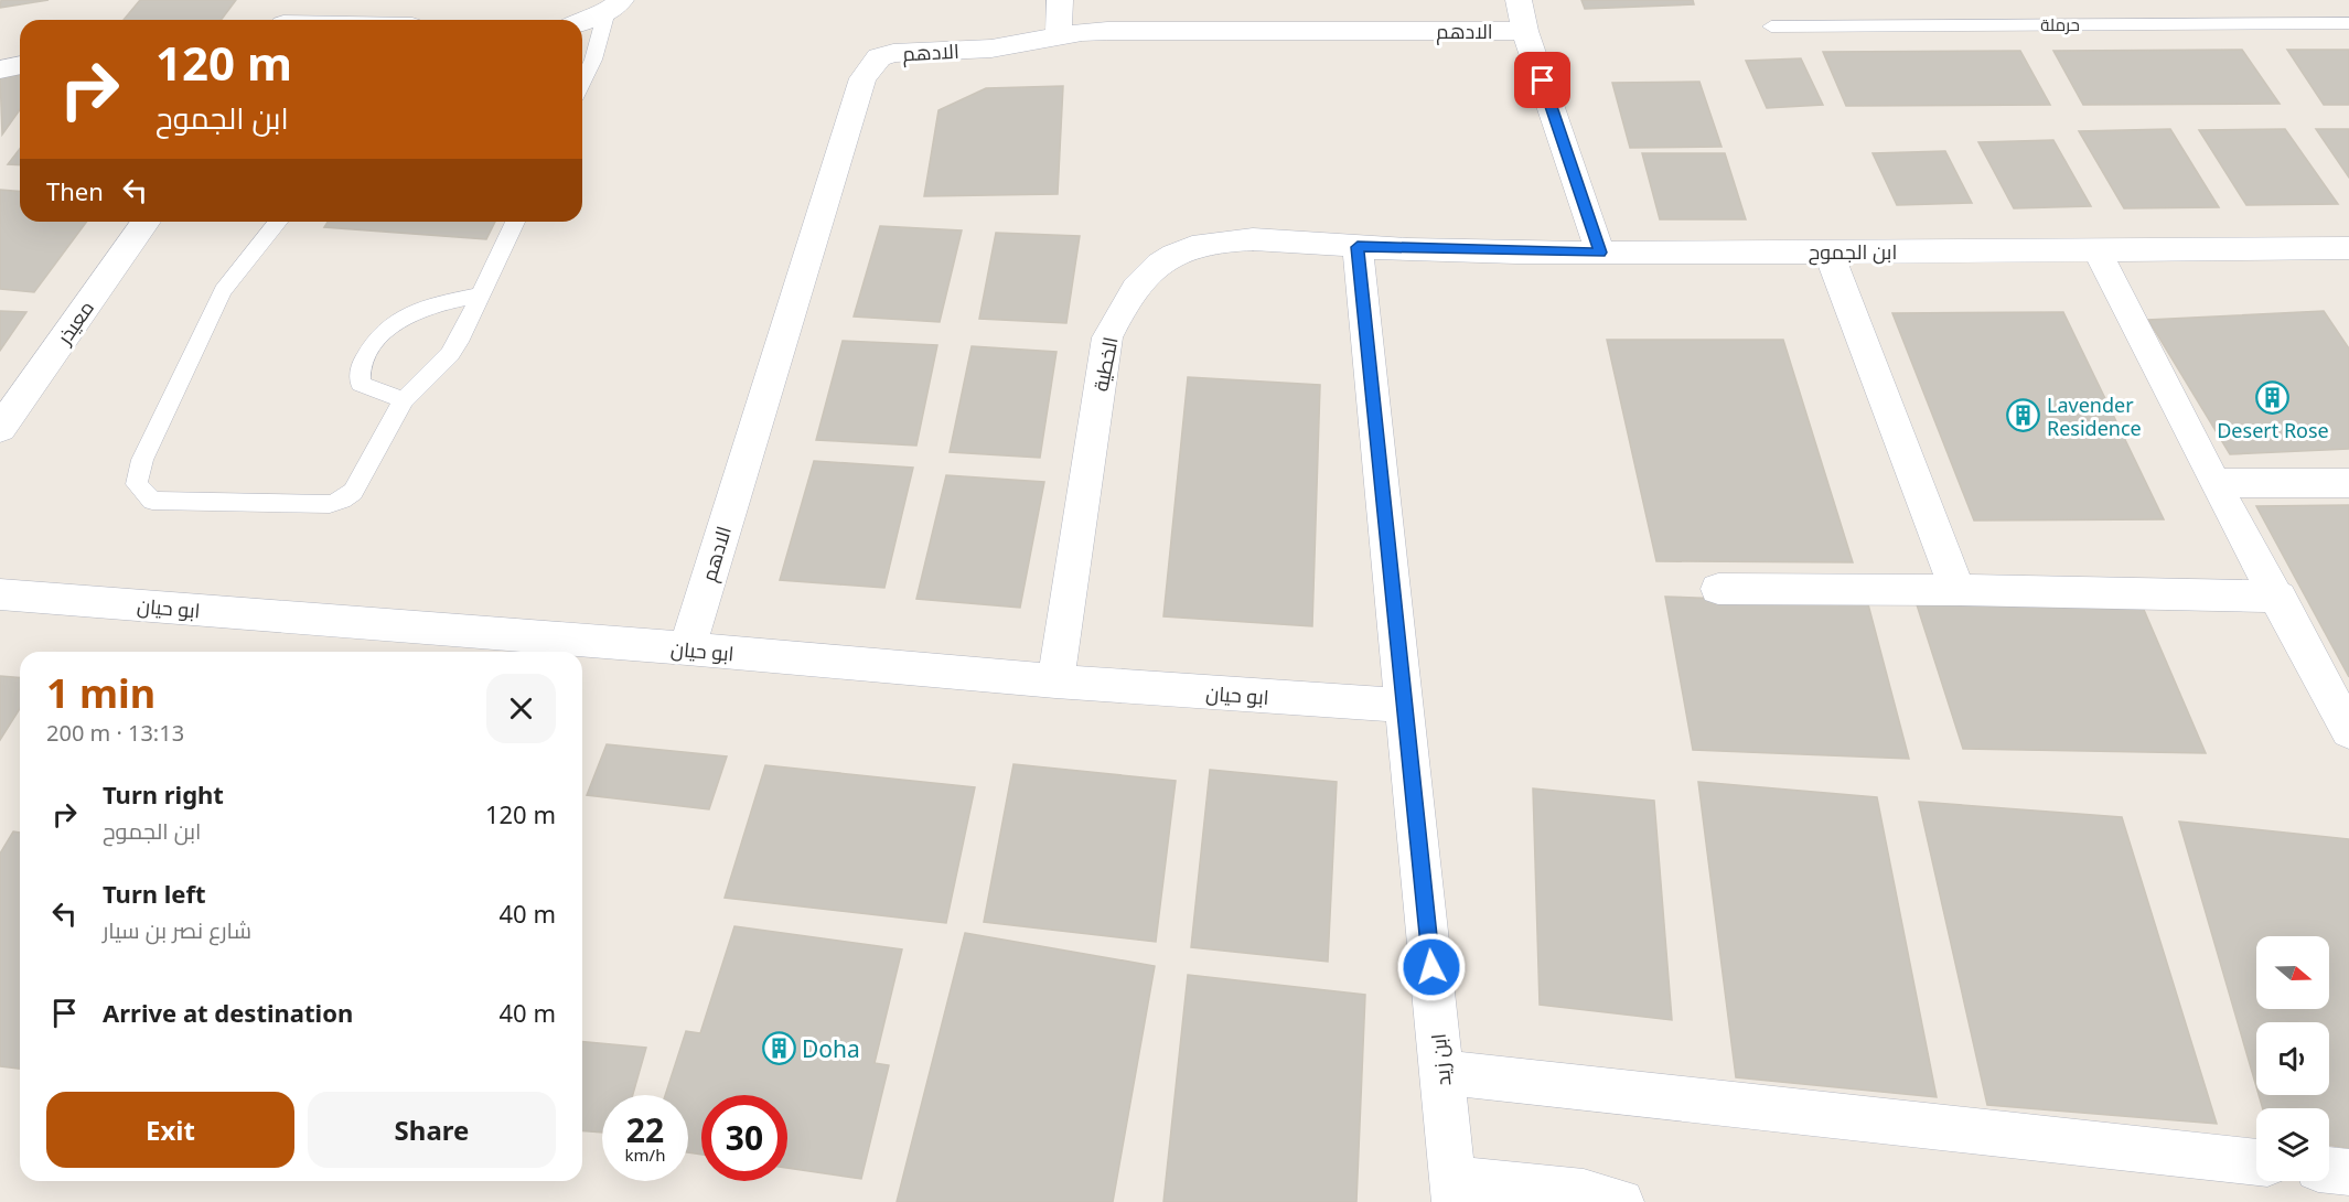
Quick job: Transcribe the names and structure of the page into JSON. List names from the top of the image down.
{
  "streets": {
    "street": [
      "الادهم",
      "ابن الجموح",
      "معيذر",
      "الخطية",
      "ابو حيان",
      "ابن زيد"
    ],
    "lane": ["حرملة"]
  },
  "crossings": [
    ["الادهم", "ابو حيان"],
    ["ابن الجموح", "الخطية"],
    ["ابن الجموح", "ابن زيد"],
    ["الخطية", "ابو حيان"],
    ["الخطية", "ابن زيد"],
    ["ابو حيان", "ابن زيد"]
  ],
  "places": {
    "building": ["Desert Rose", "Lavender Residence", "Doha"]
  },
  "north": "right",
  "page": {
    "turn": ["120 m", "ابن الجموح"],
    "then": "Then",
    "heading": ["1 min", "200 m · 13:13"],
    "list": [
      {
        "name": "Turn right",
        "note": "ابن الجموح",
        "value": "120 m"
      },
      {
        "name": "Turn left",
        "note": "شارع نصر بن سيار",
        "value": "40 m"
      },
      {
        "name": "Arrive at destination",
        "value": "40 m"
      }
    ],
    "buttons": ["Exit", "Share"],
    "speed": "22 km/h",
    "limit": "30"
  }
}
